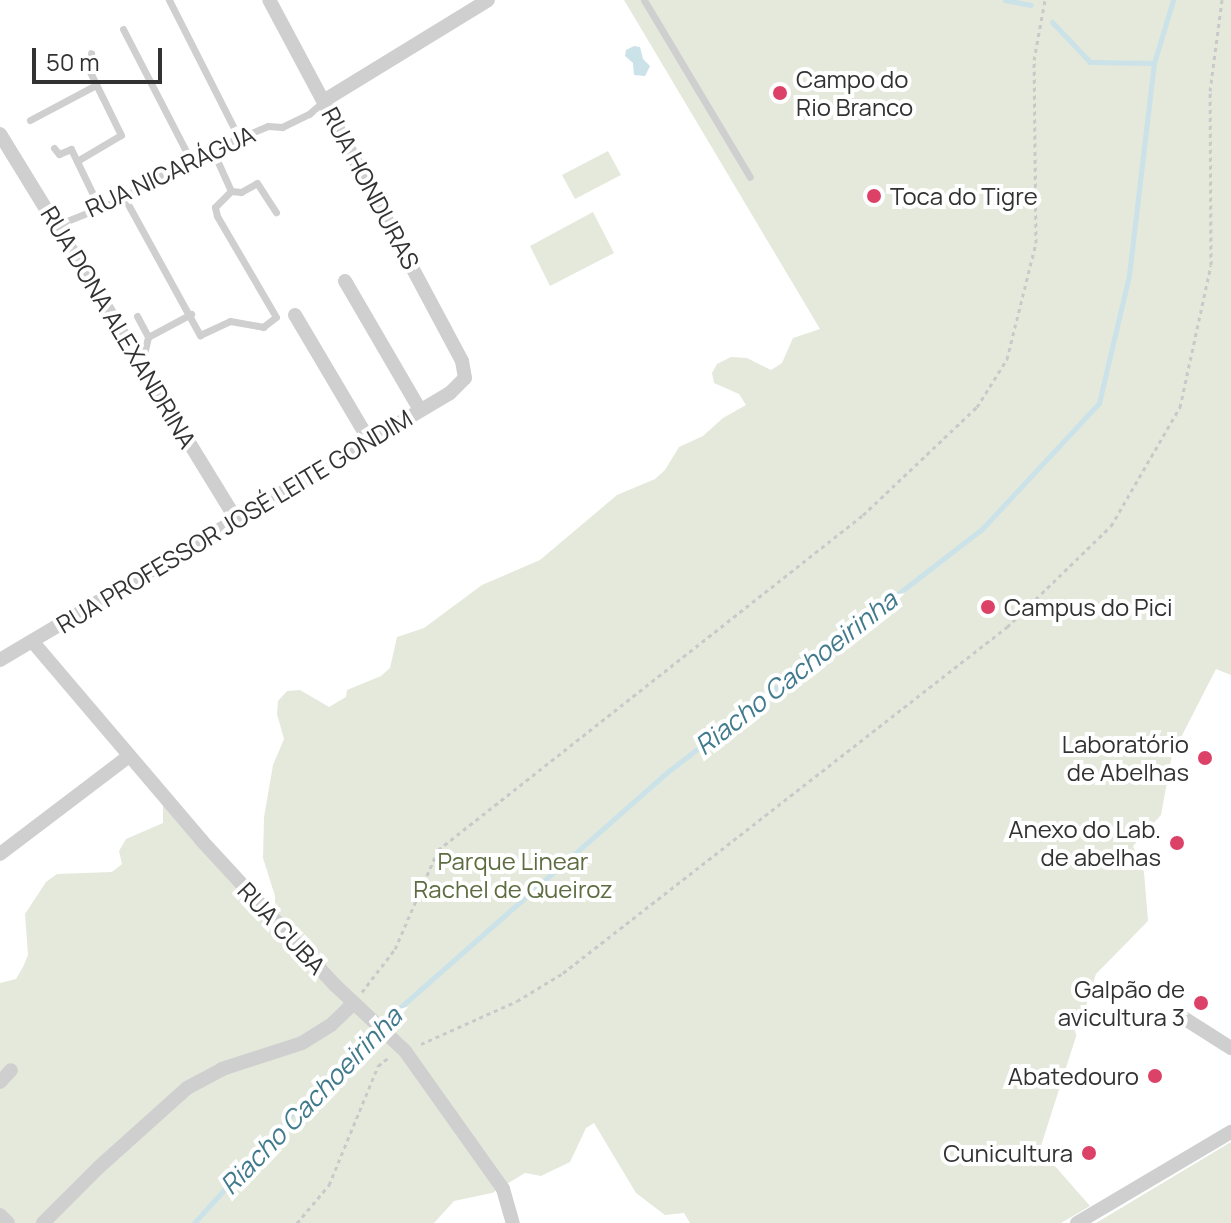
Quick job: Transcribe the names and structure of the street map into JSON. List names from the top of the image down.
{
  "streets": {
    "street": [
      "RUA NICARÁGUA",
      "RUA HONDURAS",
      "RUA DONA ALEXANDRINA",
      "RUA PROFESSOR JOSÉ LEITE GONDIM",
      "RUA CUBA"
    ]
  },
  "crossings": [
    ["RUA NICARÁGUA", "RUA HONDURAS"],
    ["RUA NICARÁGUA", "RUA DONA ALEXANDRINA"],
    ["RUA HONDURAS", "RUA PROFESSOR JOSÉ LEITE GONDIM"],
    ["RUA DONA ALEXANDRINA", "RUA PROFESSOR JOSÉ LEITE GONDIM"],
    ["RUA PROFESSOR JOSÉ LEITE GONDIM", "RUA CUBA"]
  ],
  "water": ["Riacho Cachoeirinha"],
  "parks": ["Parque Linear Rachel de Queiroz"],
  "places": [
    "Campo do Rio Branco",
    "Toca do Tigre",
    "Campus do Pici",
    "Laboratório de Abelhas",
    "Anexo do Lab. de abelhas",
    "Galpão de avicultura 3",
    "Abatedouro",
    "Cunicultura"
  ],
  "scale_bar": "50 m"
}
